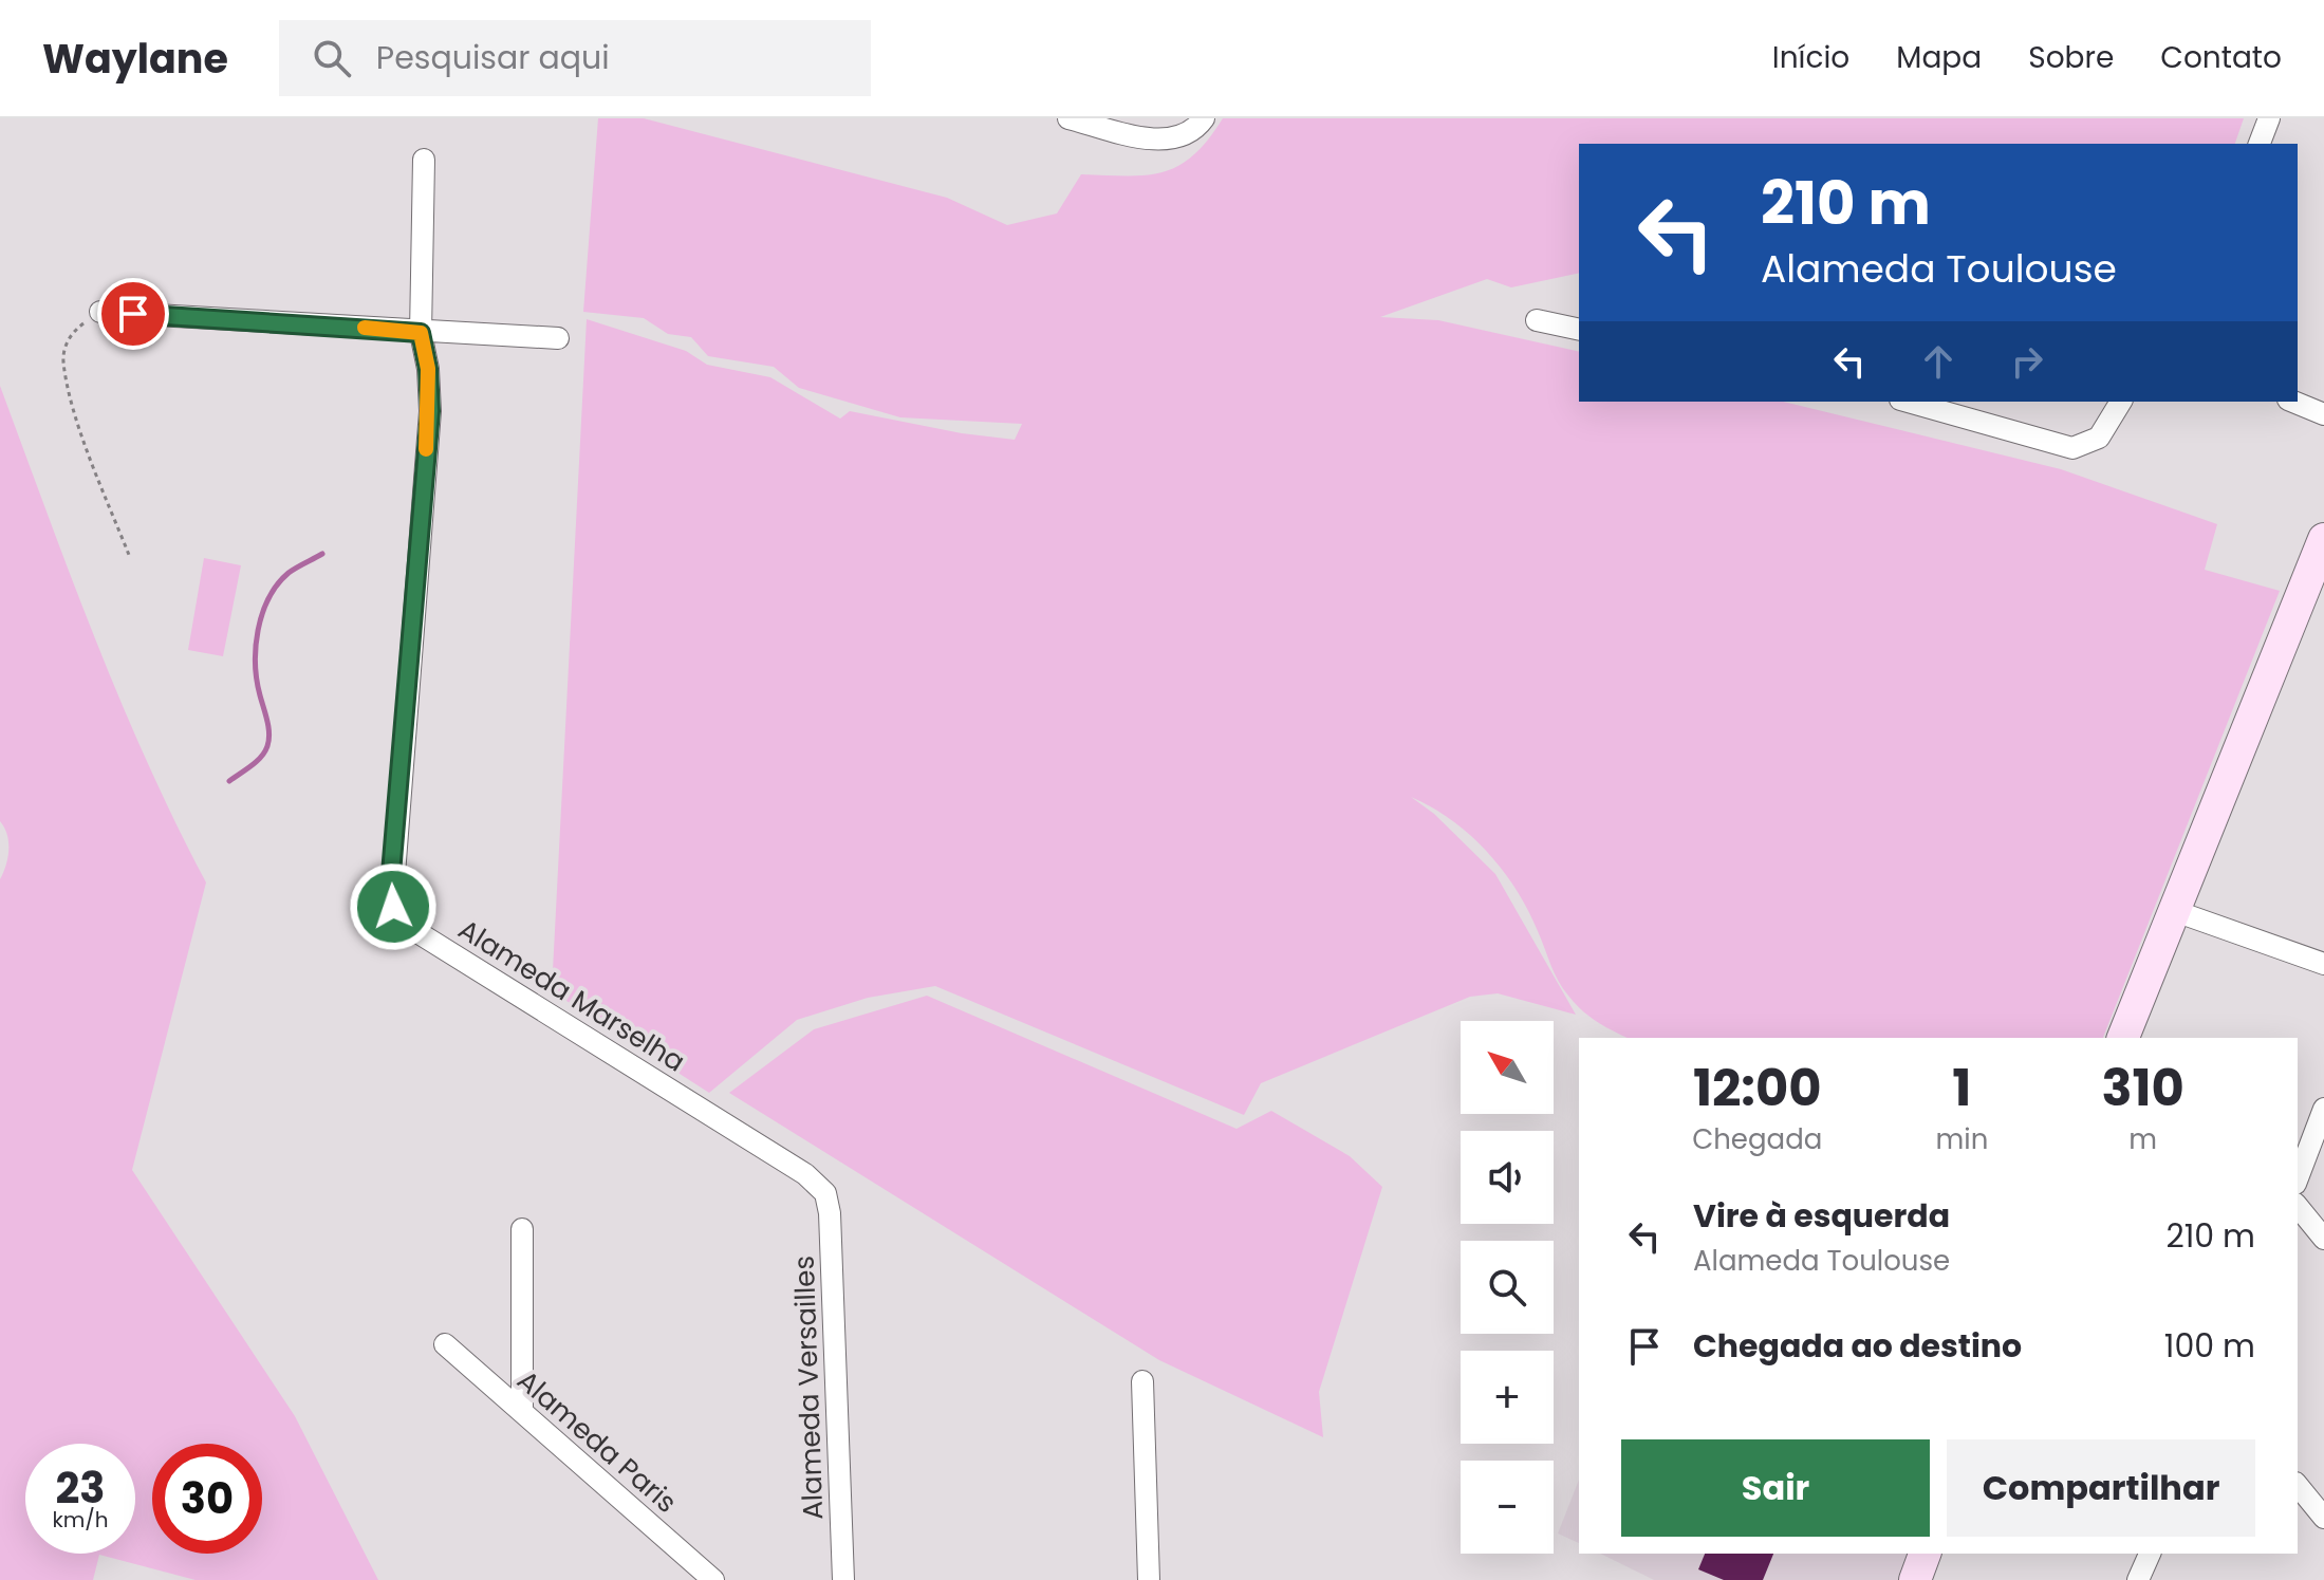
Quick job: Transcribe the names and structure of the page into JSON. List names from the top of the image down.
{
  "streets": {
    "street": ["Alameda Marselha", "Alameda Versailles", "Alameda Paris"]
  },
  "crossings": [
    ["Alameda Marselha", "Alameda Versailles"]
  ],
  "north": "top left",
  "page": {
    "header": "Waylane",
    "search": "Pesquisar aqui",
    "nav": [
      "Início",
      "Mapa",
      "Sobre",
      "Contato"
    ],
    "turn": ["210 m", "Alameda Toulouse"],
    "map_buttons": ["+", "−"],
    "eta": [
      "12:00",
      "Chegada",
      "1",
      "min",
      "310",
      "m"
    ],
    "list": [
      {
        "name": "Vire à esquerda",
        "note": "Alameda Toulouse",
        "value": "210 m"
      },
      {
        "name": "Chegada ao destino",
        "value": "100 m"
      }
    ],
    "buttons": ["Sair", "Compartilhar"],
    "speed": "23 km/h",
    "limit": "30"
  }
}
